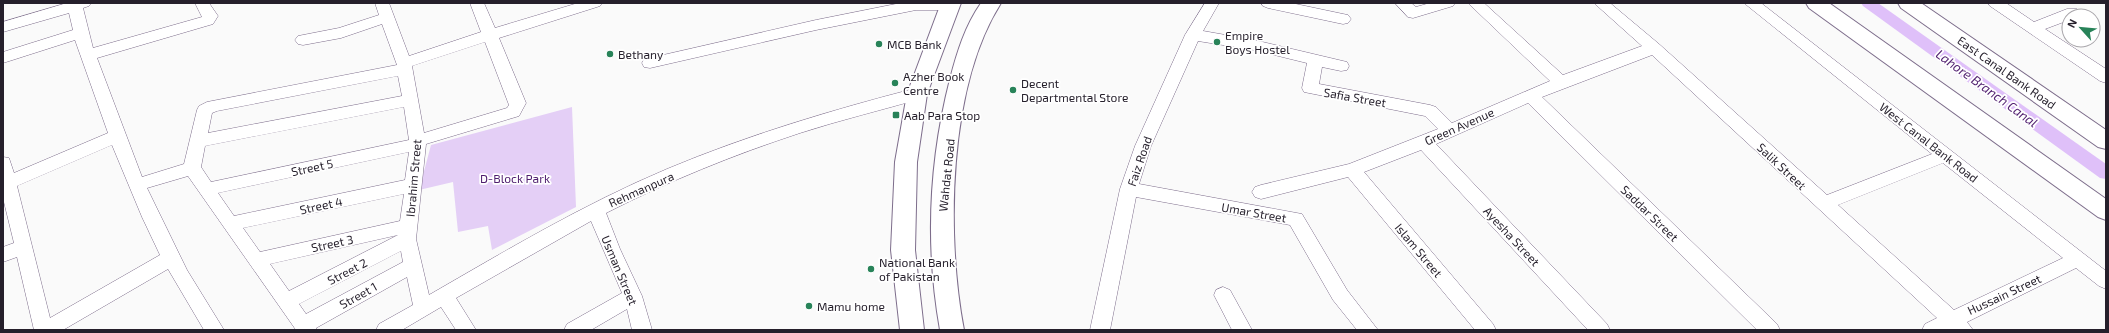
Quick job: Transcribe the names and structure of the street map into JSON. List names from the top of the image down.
{
  "streets": {
    "main road": ["East Canal Bank Road", "Wahdat Road"],
    "street": [
      "Safia Street",
      "Green Avenue",
      "West Canal Bank Road",
      "Faiz Road",
      "Salik Street",
      "Street 5",
      "Ibrahim Street",
      "Rehmanpura",
      "Street 4",
      "Umar Street",
      "Saddar Street",
      "Ayesha Street",
      "Street 3",
      "Islam Street",
      "Usman Street",
      "Street 2",
      "Hussain Street",
      "Street 1"
    ]
  },
  "crossings": [
    ["Safia Street", "Green Avenue"],
    ["Green Avenue", "Salik Street"],
    ["Green Avenue", "Saddar Street"],
    ["Green Avenue", "Ayesha Street"],
    ["Green Avenue", "Islam Street"],
    ["West Canal Bank Road", "Hussain Street"],
    ["Faiz Road", "Umar Street"],
    ["Salik Street", "Hussain Street"],
    ["Street 5", "Ibrahim Street"],
    ["Ibrahim Street", "Rehmanpura"],
    ["Ibrahim Street", "Street 4"],
    ["Ibrahim Street", "Street 3"],
    ["Ibrahim Street", "Street 2"],
    ["Ibrahim Street", "Street 1"],
    ["Rehmanpura", "Usman Street"],
    ["Street 3", "Street 2"]
  ],
  "water": ["Lahore Branch Canal"],
  "parks": ["D-Block Park"],
  "places": {
    "other": [
      "Empire Boys Hostel",
      "MCB Bank",
      "Bethany",
      "Azher Book Centre",
      "Decent Departmental Store",
      "National Bank of Pakistan",
      "Mamu home"
    ],
    "transit": ["Aab Para Stop"]
  },
  "north": "top left"
}
